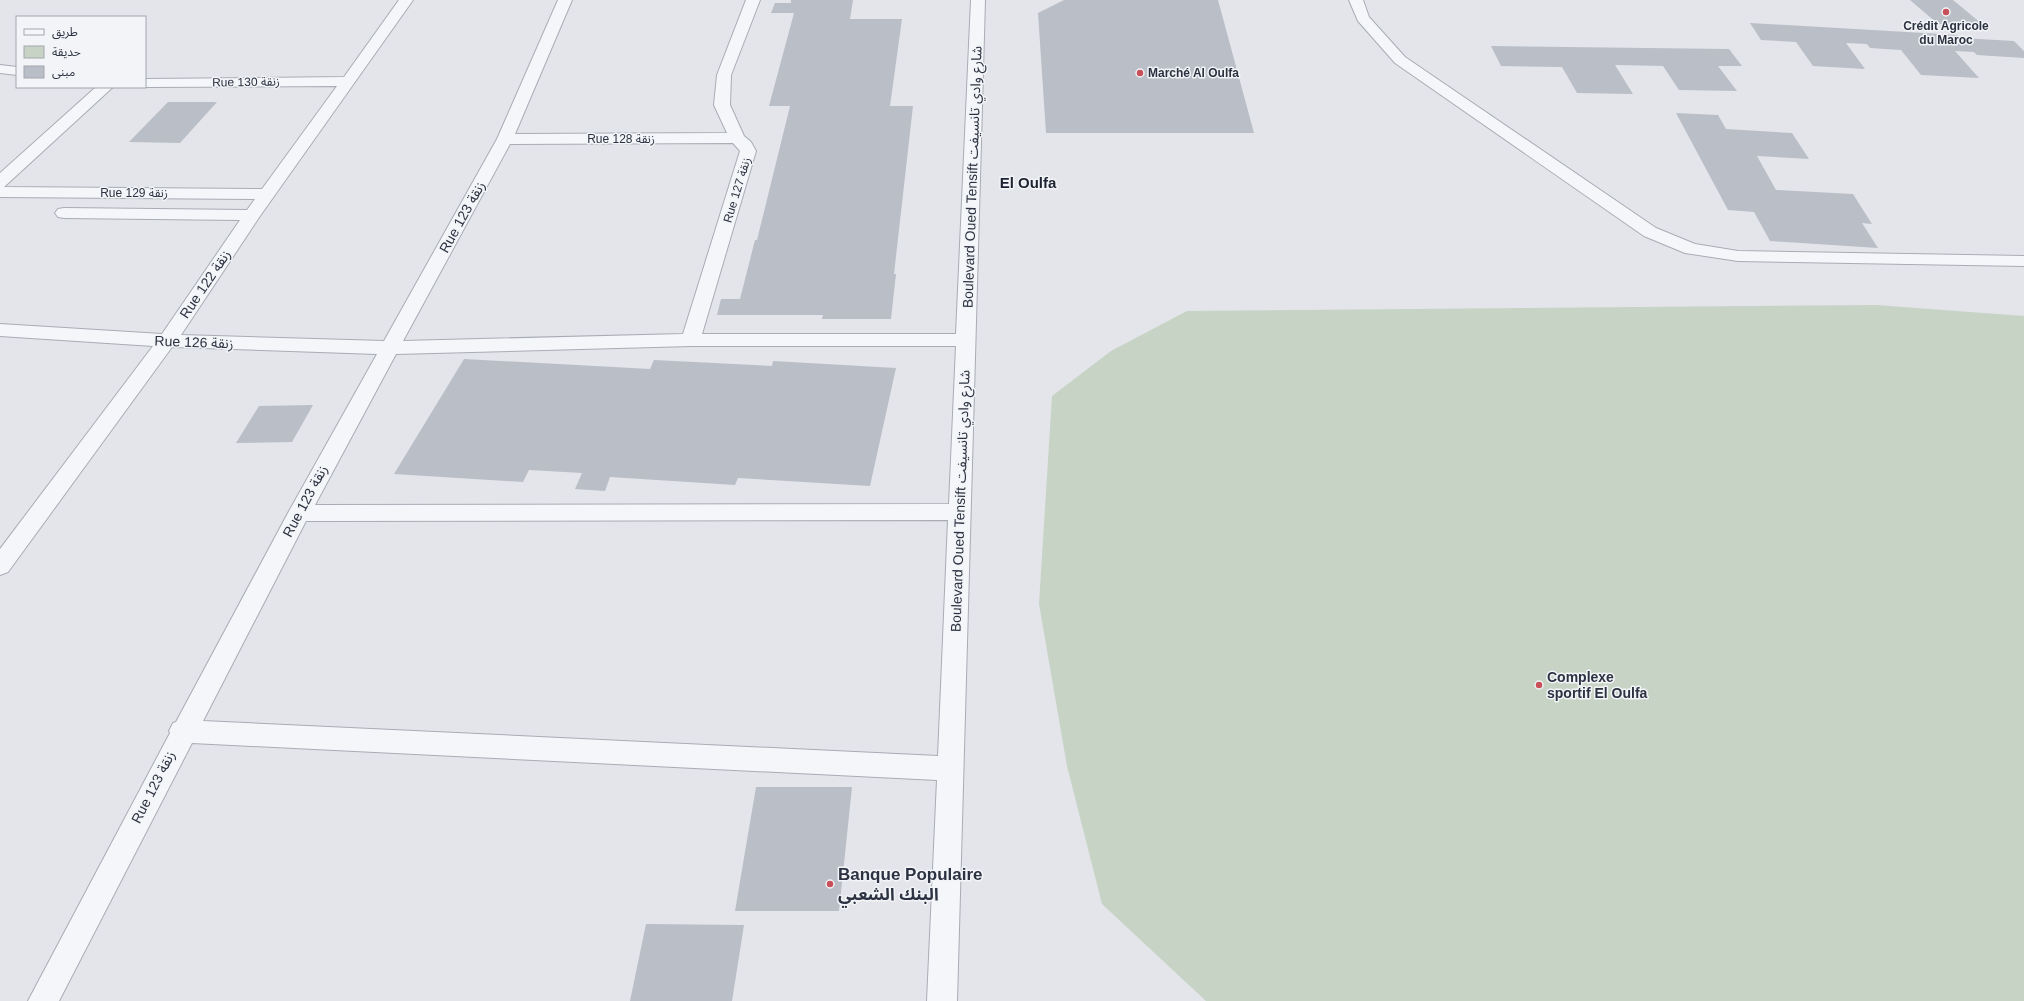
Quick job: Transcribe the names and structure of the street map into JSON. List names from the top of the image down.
{
  "streets": {
    "street": [
      "Rue 130 زنقة",
      "Rue 128 زنقة",
      "Boulevard Oued Tensift شارع وادي تانسيفت",
      "Rue 127 زنقة",
      "Rue 129 زنقة",
      "Rue 123 زنقة",
      "Rue 122 زنقة",
      "Rue 126 زنقة"
    ]
  },
  "crossings": [
    ["Rue 130 زنقة", "Rue 122 زنقة"],
    ["Rue 128 زنقة", "Rue 127 زنقة"],
    ["Rue 128 زنقة", "Rue 123 زنقة"],
    ["Boulevard Oued Tensift شارع وادي تانسيفت", "Rue 126 زنقة"],
    ["Rue 127 زنقة", "Rue 126 زنقة"],
    ["Rue 129 زنقة", "Rue 122 زنقة"],
    ["Rue 123 زنقة", "Rue 126 زنقة"],
    ["Rue 122 زنقة", "Rue 126 زنقة"]
  ],
  "districts": ["El Oulfa"],
  "places": [
    "Crédit Agricole du Maroc",
    "Marché Al Oulfa",
    "Complexe sportif El Oulfa",
    "Banque Populaire البنك الشعبي"
  ],
  "legend": ["طريق", "حديقة", "مبنى"]
}
